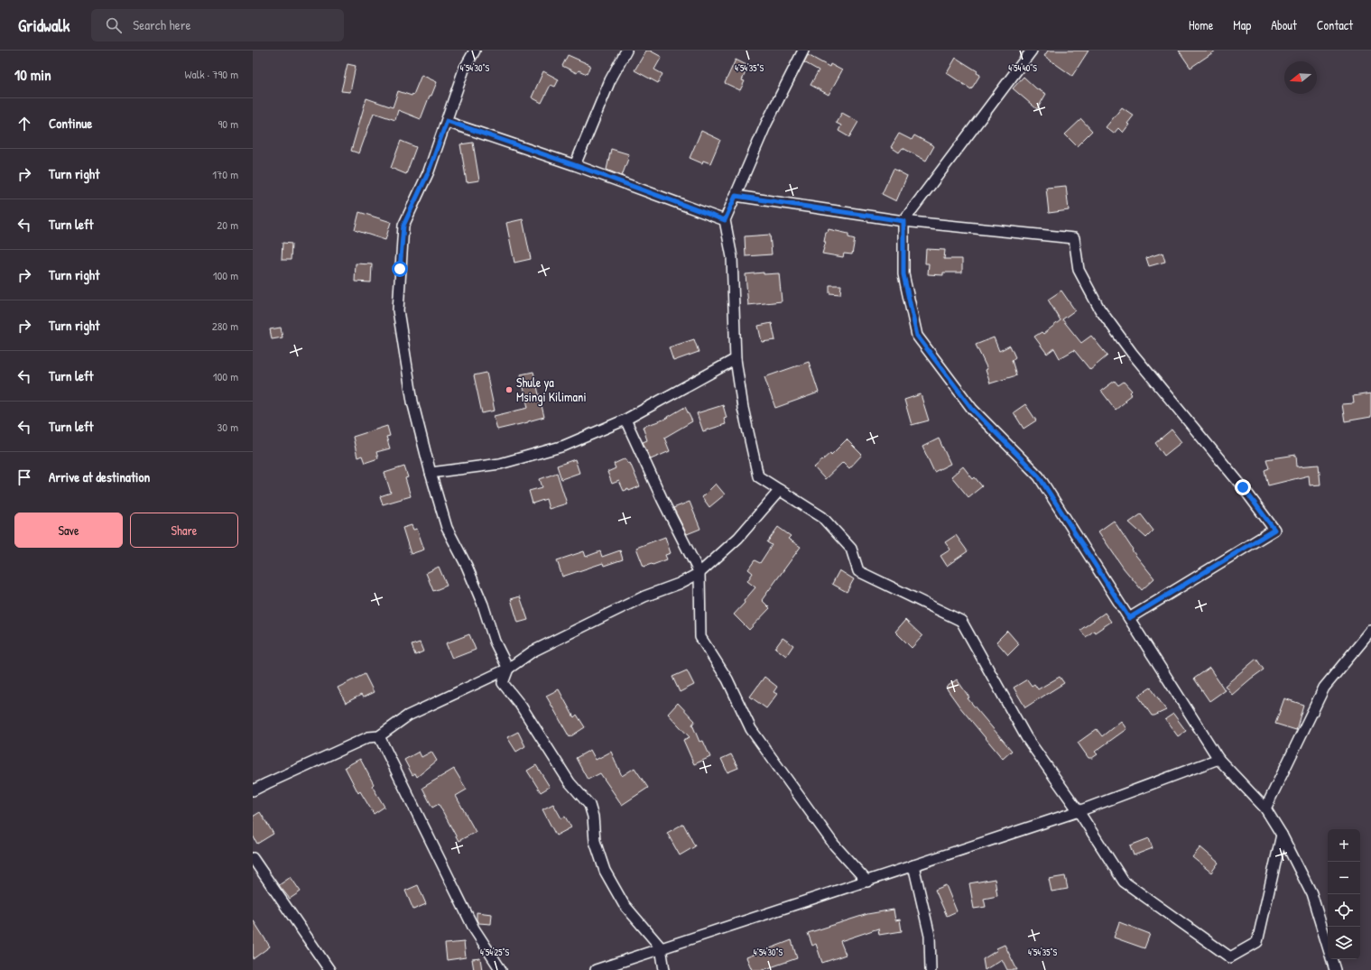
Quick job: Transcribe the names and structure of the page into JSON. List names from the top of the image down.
{
  "places": ["Shule ya Msingi Kilimani"],
  "north": "left",
  "page": {
    "header": "Gridwalk",
    "search": "Search here",
    "nav": [
      "Home",
      "Map",
      "About",
      "Contact"
    ],
    "heading": ["10 min", "Walk · 790 m"],
    "list": [
      ["Continue", "90 m"],
      ["Turn right", "170 m"],
      ["Turn left", "20 m"],
      ["Turn right", "100 m"],
      ["Turn right", "280 m"],
      ["Turn left", "100 m"],
      ["Turn left", "30 m"],
      "Arrive at destination"
    ],
    "buttons": ["Save", "Share"],
    "map_buttons": ["+", "−"]
  },
  "coordinates": [
    "4°54'30\"S",
    "4°54'35\"S",
    "4°54'40\"S",
    "4°54'25\"S"
  ]
}
